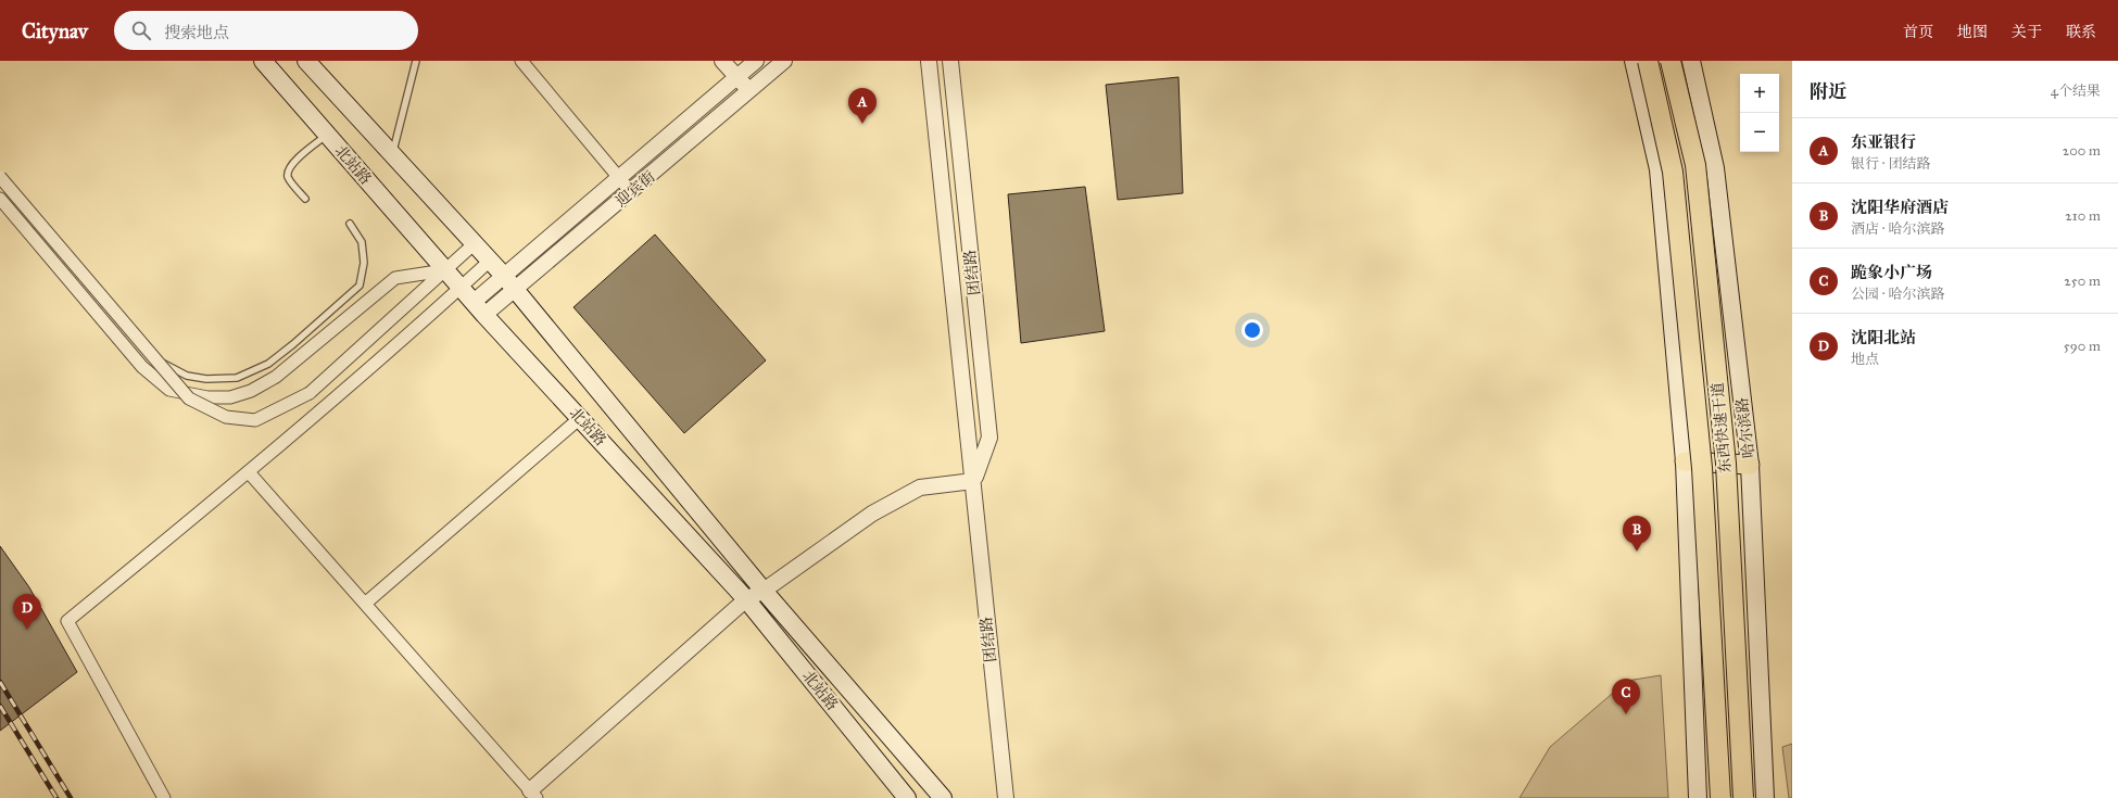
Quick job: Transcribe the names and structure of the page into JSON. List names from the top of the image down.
{
  "streets": {
    "highway": ["东西快速干道"],
    "main road": ["北站路", "哈尔滨路"],
    "street": ["迎宾街", "团结路"]
  },
  "crossings": [
    ["北站路", "迎宾街"]
  ],
  "page": {
    "header": "Citynav",
    "search": "搜索地点",
    "nav": [
      "首页",
      "地图",
      "关于",
      "联系"
    ],
    "heading": ["附近", "4个结果"],
    "map_buttons": ["+", "−"],
    "pins": [
      "A",
      "B",
      "D",
      "C"
    ],
    "list": [
      {
        "mark": "A",
        "name": "东亚银行",
        "note": "银行 · 团结路",
        "value": "200 m"
      },
      {
        "mark": "B",
        "name": "沈阳华府酒店",
        "note": "酒店 · 哈尔滨路",
        "value": "210 m"
      },
      {
        "mark": "C",
        "name": "跪象小广场",
        "note": "公园 · 哈尔滨路",
        "value": "250 m"
      },
      {
        "mark": "D",
        "name": "沈阳北站",
        "note": "地点",
        "value": "590 m"
      }
    ]
  }
}
